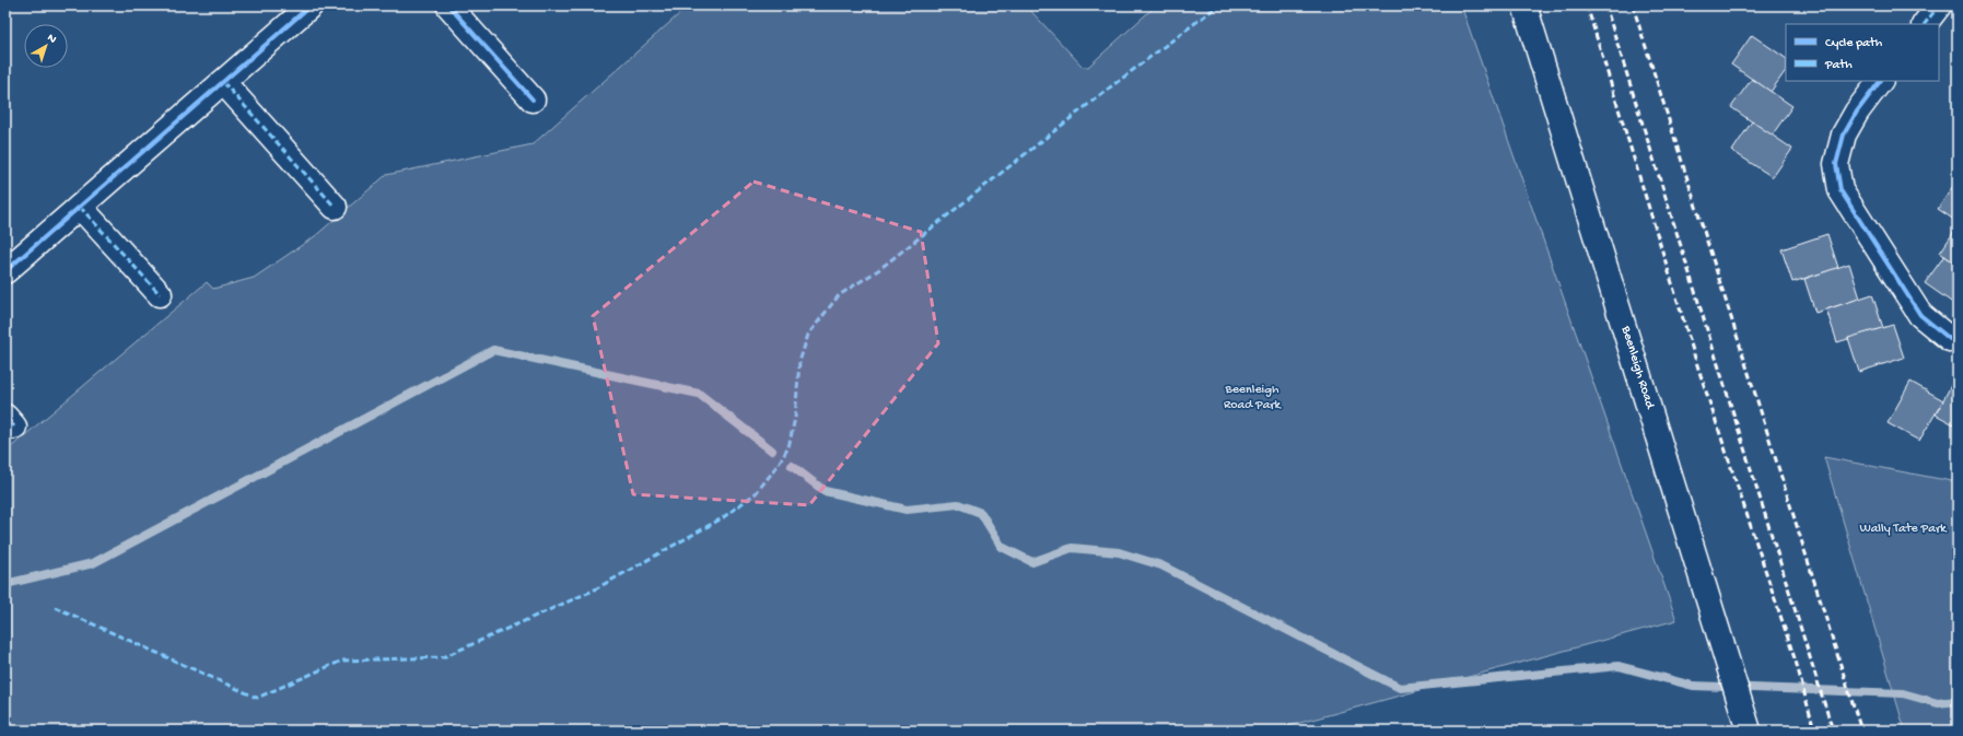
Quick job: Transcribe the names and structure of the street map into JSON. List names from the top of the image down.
{
  "streets": {
    "street": ["Beenleigh Road"]
  },
  "parks": ["Beenleigh Road Park", "Wally Tate Park"],
  "legend": ["Cycle path", "Path"],
  "north": "top right"
}
